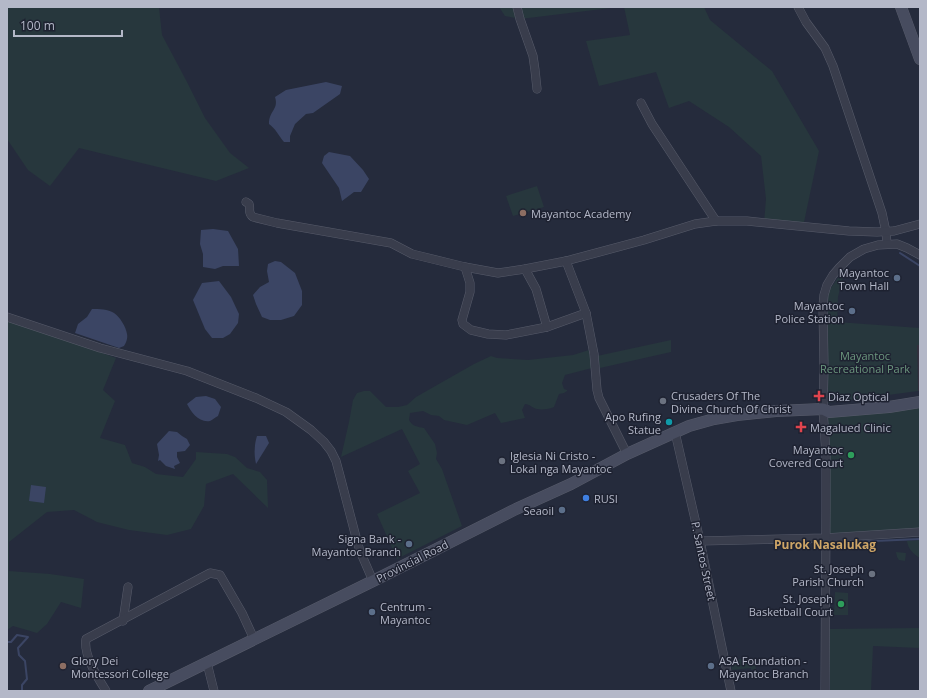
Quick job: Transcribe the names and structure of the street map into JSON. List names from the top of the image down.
{
  "streets": {
    "main road": ["Provincial Road"],
    "street": ["P. Santos Street"]
  },
  "crossings": [
    ["Provincial Road", "P. Santos Street"]
  ],
  "districts": ["Purok Nasalukag"],
  "parks": ["Mayantoc Recreational Park"],
  "places": {
    "other": [
      "Mayantoc Academy",
      "Mayantoc Town Hall",
      "Mayantoc Police Station",
      "Crusaders Of The Divine Church Of Christ",
      "Apo Rufing Statue",
      "Mayantoc Covered Court",
      "Iglesia Ni Cristo - Lokal nga Mayantoc",
      "RUSI",
      "Seaoil",
      "Signa Bank - Mayantoc Branch",
      "St. Joseph Parish Church",
      "St. Joseph Basketball Court",
      "Centrum - Mayantoc",
      "Glory Dei Montessori College",
      "ASA Foundation - Mayantoc Branch"
    ],
    "health": ["Diaz Optical", "Magalued Clinic"]
  },
  "scale_bar": "100 m"
}
